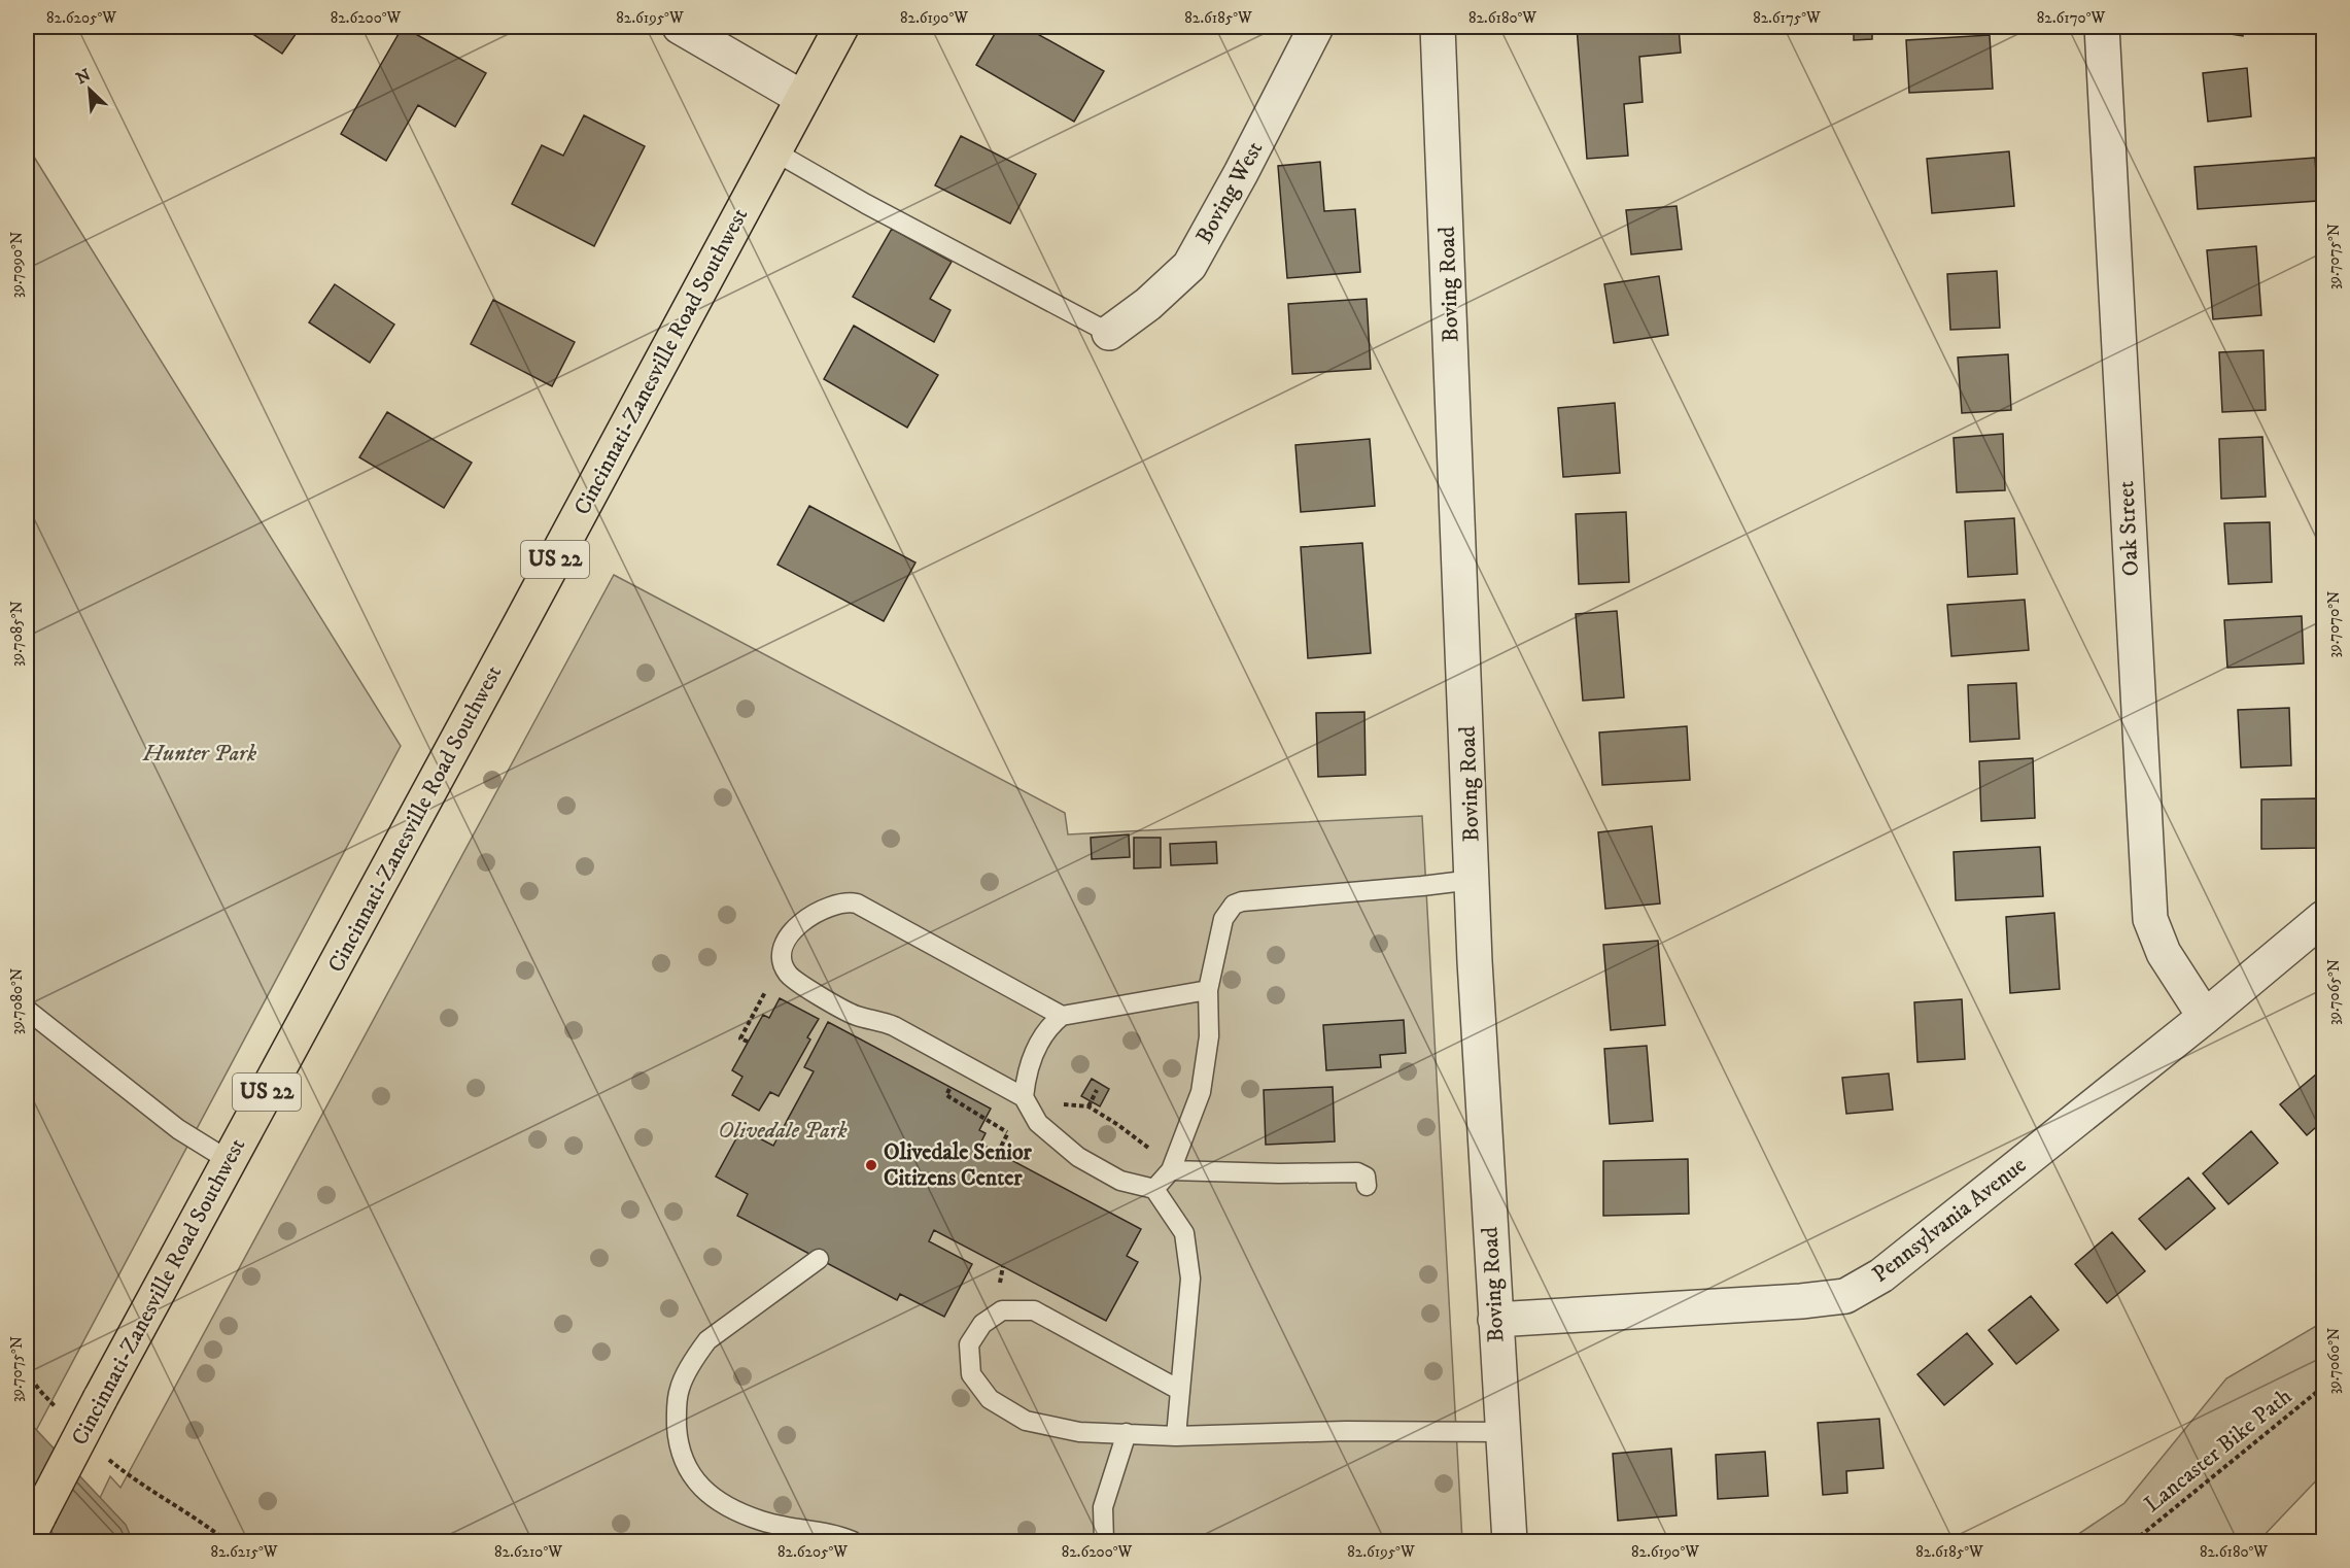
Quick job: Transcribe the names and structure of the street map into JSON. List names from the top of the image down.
{
  "streets": {
    "main road": ["Cincinnati-Zanesville Road Southwest", "US 22"],
    "street": [
      "Boving West",
      "Boving Road",
      "Oak Street",
      "Pennsylvania Avenue"
    ],
    "path": ["Lancaster Bike Path"]
  },
  "crossings": [
    ["Boving Road", "Pennsylvania Avenue"],
    ["Cincinnati-Zanesville Road Southwest", "US 22"],
    ["Oak Street", "Pennsylvania Avenue"]
  ],
  "parks": ["Hunter Park", "Olivedale Park"],
  "places": ["Olivedale Senior Citizens Center"],
  "north": "top left",
  "coordinates": [
    "82.6205°W",
    "82.6200°W",
    "82.6195°W",
    "82.6190°W",
    "82.6185°W",
    "82.6180°W",
    "82.6175°W",
    "82.6170°W",
    "39.7075°N",
    "39.7090°N",
    "39.7070°N",
    "39.7085°N",
    "39.7065°N",
    "39.7080°N",
    "39.7060°N",
    "82.6215°W",
    "82.6210°W"
  ]
}
